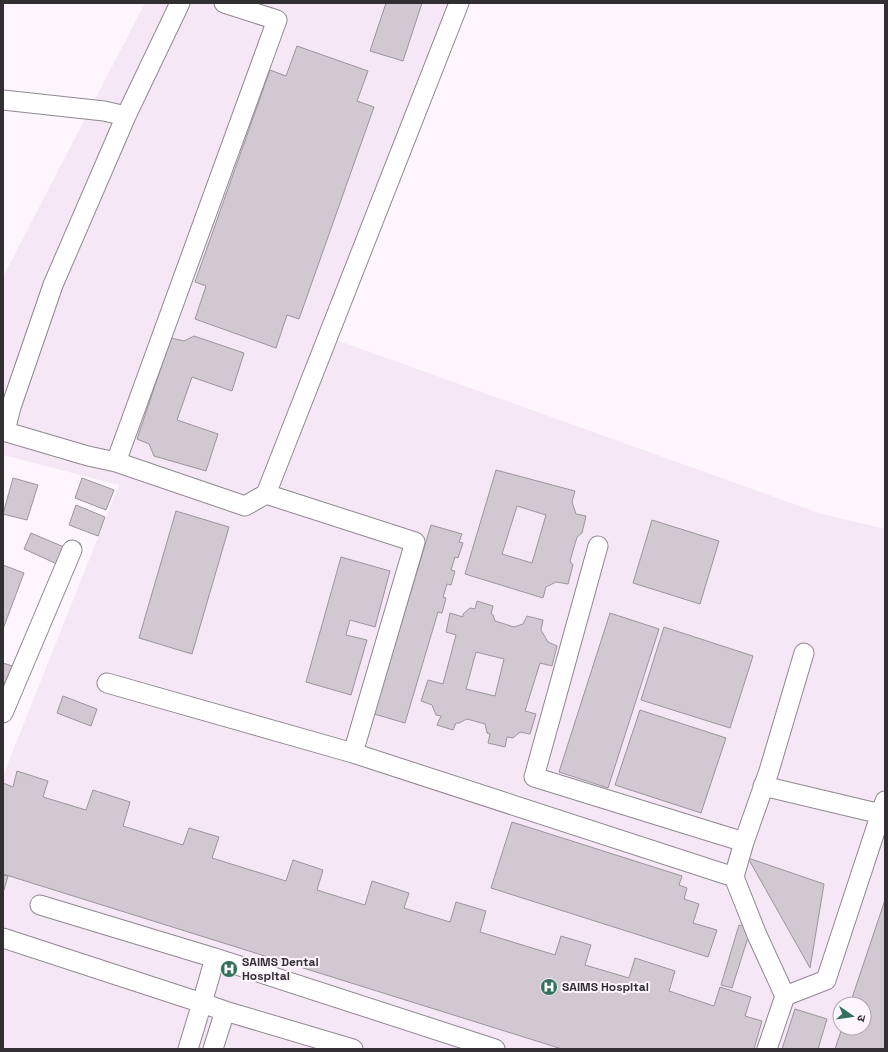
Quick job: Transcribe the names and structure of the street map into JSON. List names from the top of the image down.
{
  "places": {
    "hospital": ["SAIMS Dental Hospital", "SAIMS Hospital"]
  },
  "north": "right"
}
